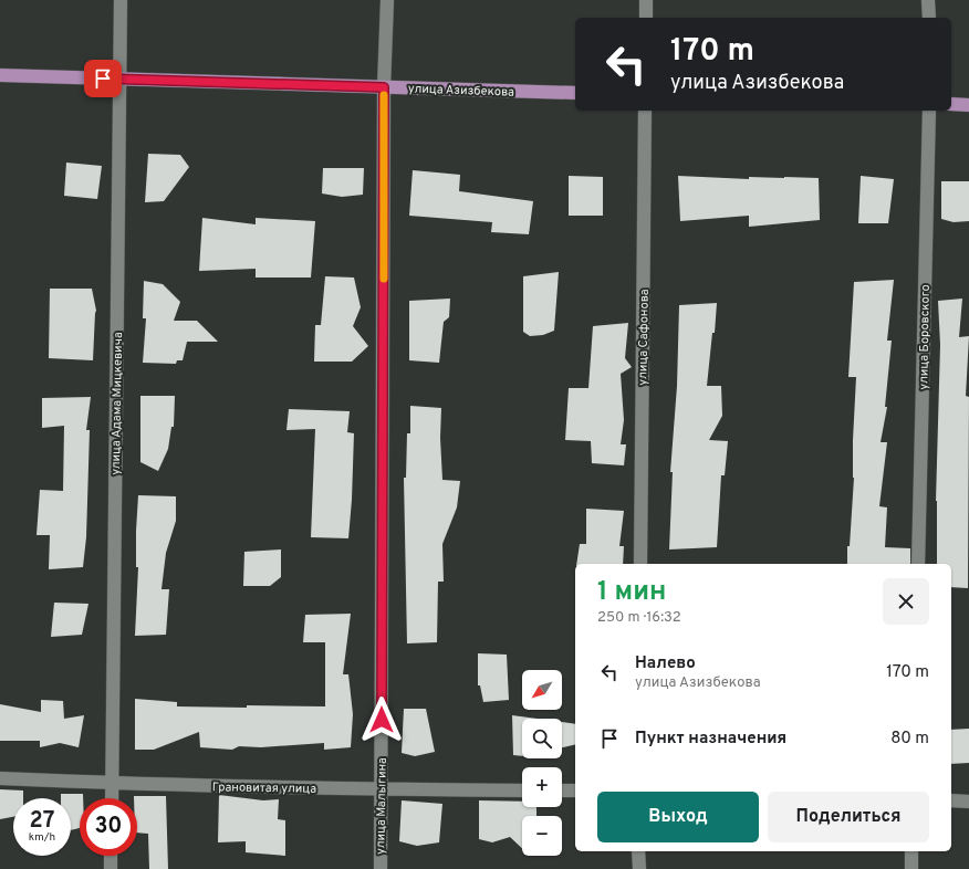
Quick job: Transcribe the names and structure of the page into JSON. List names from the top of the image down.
{
  "streets": {
    "main road": ["улица Азизбекова"],
    "street": [
      "улица Сафонова",
      "улица Боровского",
      "улица Адама Мицкевича",
      "Грановитая улица",
      "улица Малыгина"
    ]
  },
  "crossings": [
    ["улица Азизбекова", "улица Адама Мицкевича"],
    ["улица Азизбекова", "улица Малыгина"],
    ["улица Адама Мицкевича", "Грановитая улица"],
    ["Грановитая улица", "улица Малыгина"]
  ],
  "north": "bottom left",
  "page": {
    "turn": ["170 m", "улица Азизбекова"],
    "heading": ["1 мин", "250 m · 16:32"],
    "list": [
      {
        "name": "Налево",
        "note": "улица Азизбекова",
        "value": "170 m"
      },
      {
        "name": "Пункт назначения",
        "value": "80 m"
      }
    ],
    "map_buttons": ["+", "−"],
    "buttons": ["Выход", "Поделиться"],
    "speed": "27 km/h",
    "limit": "30"
  }
}
